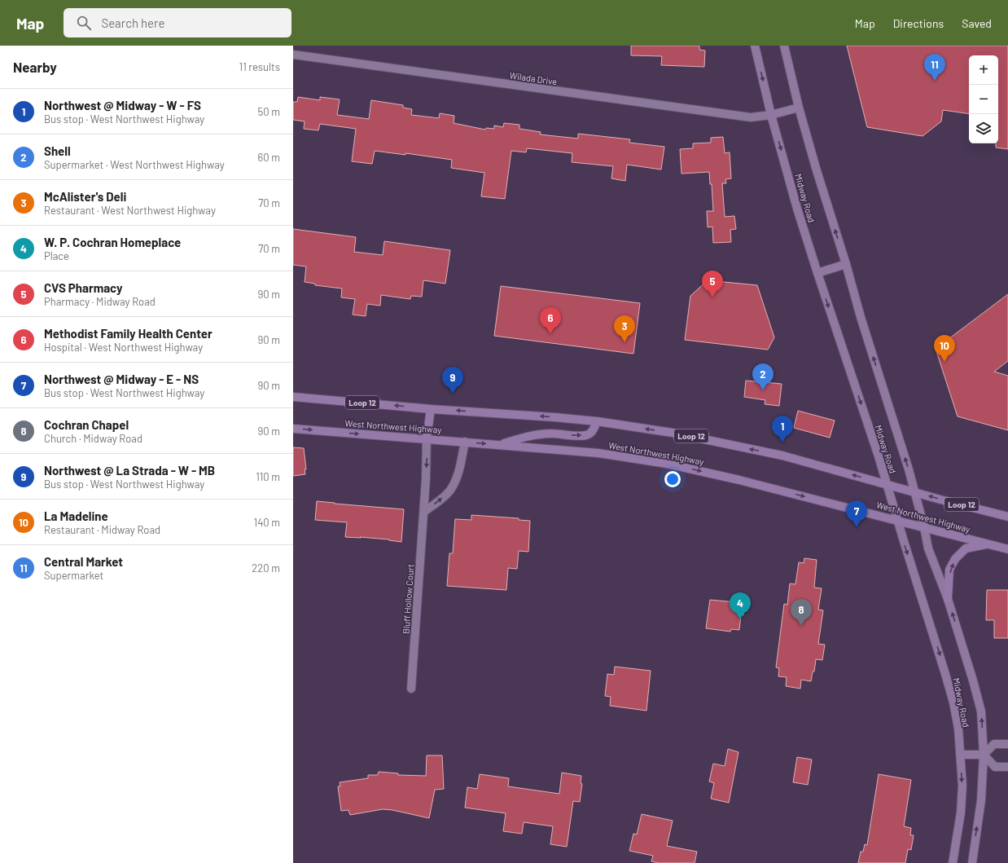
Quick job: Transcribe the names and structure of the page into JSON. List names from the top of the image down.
{
  "streets": {
    "main road": ["Midway Road", "Loop 12", "West Northwest Highway"],
    "street": ["Wilada Drive", "Bluff Hollow Court"]
  },
  "crossings": [
    ["Wilada Drive", "Midway Road"],
    ["Midway Road", "Loop 12"],
    ["Midway Road", "West Northwest Highway"],
    ["West Northwest Highway", "Bluff Hollow Court"]
  ],
  "page": {
    "header": "Map",
    "search": "Search here",
    "nav": ["Map", "Directions", "Saved"],
    "heading": ["Nearby", "11 results"],
    "pins": [
      "11",
      "5",
      "6",
      "3",
      "10",
      "2",
      "9",
      "1",
      "7",
      "4",
      "8"
    ],
    "map_buttons": ["+", "−"],
    "list": [
      {
        "mark": "1",
        "name": "Northwest @ Midway - W - FS",
        "note": "Bus stop · West Northwest Highway",
        "value": "50 m"
      },
      {
        "mark": "2",
        "name": "Shell",
        "note": "Supermarket · West Northwest Highway",
        "value": "60 m"
      },
      {
        "mark": "3",
        "name": "McAlister's Deli",
        "note": "Restaurant · West Northwest Highway",
        "value": "70 m"
      },
      {
        "mark": "4",
        "name": "W. P. Cochran Homeplace",
        "note": "Place",
        "value": "70 m"
      },
      {
        "mark": "5",
        "name": "CVS Pharmacy",
        "note": "Pharmacy · Midway Road",
        "value": "90 m"
      },
      {
        "mark": "6",
        "name": "Methodist Family Health Center",
        "note": "Hospital · West Northwest Highway",
        "value": "90 m"
      },
      {
        "mark": "7",
        "name": "Northwest @ Midway - E - NS",
        "note": "Bus stop · West Northwest Highway",
        "value": "90 m"
      },
      {
        "mark": "8",
        "name": "Cochran Chapel",
        "note": "Church · Midway Road",
        "value": "90 m"
      },
      {
        "mark": "9",
        "name": "Northwest @ La Strada - W - MB",
        "note": "Bus stop · West Northwest Highway",
        "value": "110 m"
      },
      {
        "mark": "10",
        "name": "La Madeline",
        "note": "Restaurant · Midway Road",
        "value": "140 m"
      },
      {
        "mark": "11",
        "name": "Central Market",
        "note": "Supermarket",
        "value": "220 m"
      }
    ]
  }
}
